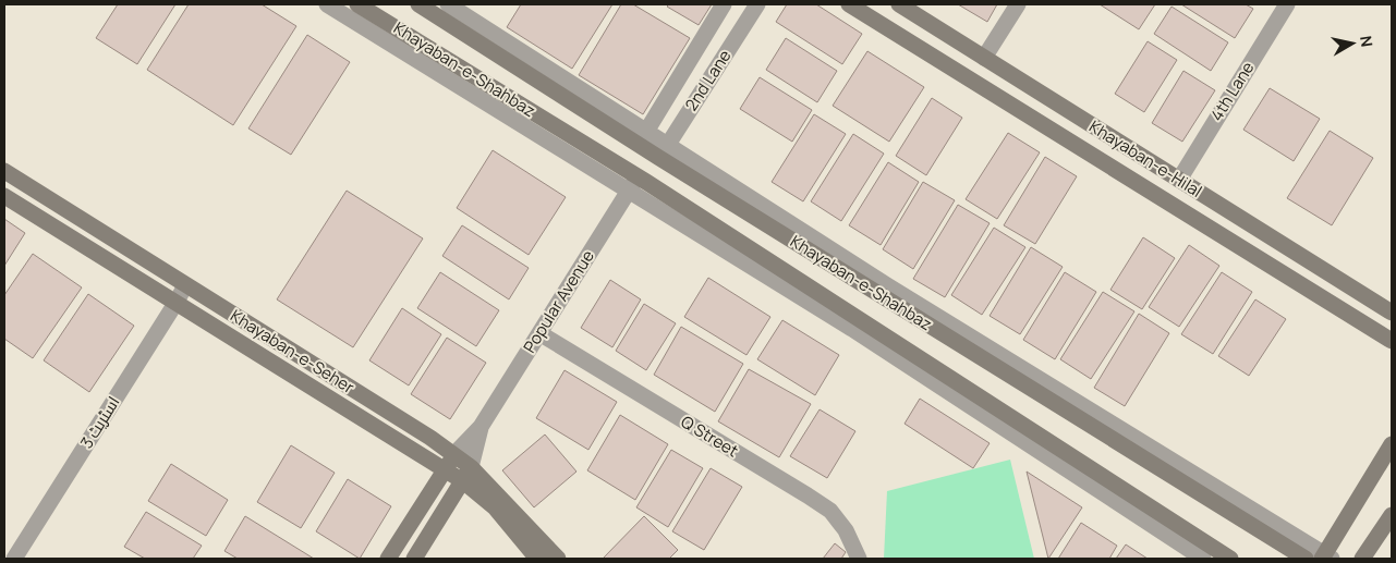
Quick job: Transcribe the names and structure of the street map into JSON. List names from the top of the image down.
{
  "streets": {
    "street": [
      "Khayaban-e-Shahbaz",
      "2nd Lane",
      "4th Lane",
      "Khayaban-e-Hilal",
      "Popular Avenue",
      "Khayaban-e-Seher",
      "اسٹریٹ 3",
      "Q Street"
    ]
  },
  "crossings": [
    ["Khayaban-e-Shahbaz", "2nd Lane"],
    ["Khayaban-e-Shahbaz", "Popular Avenue"],
    ["4th Lane", "Khayaban-e-Hilal"],
    ["Popular Avenue", "Khayaban-e-Seher"],
    ["Popular Avenue", "Q Street"],
    ["Khayaban-e-Seher", "اسٹریٹ 3"]
  ],
  "north": "right"
}
